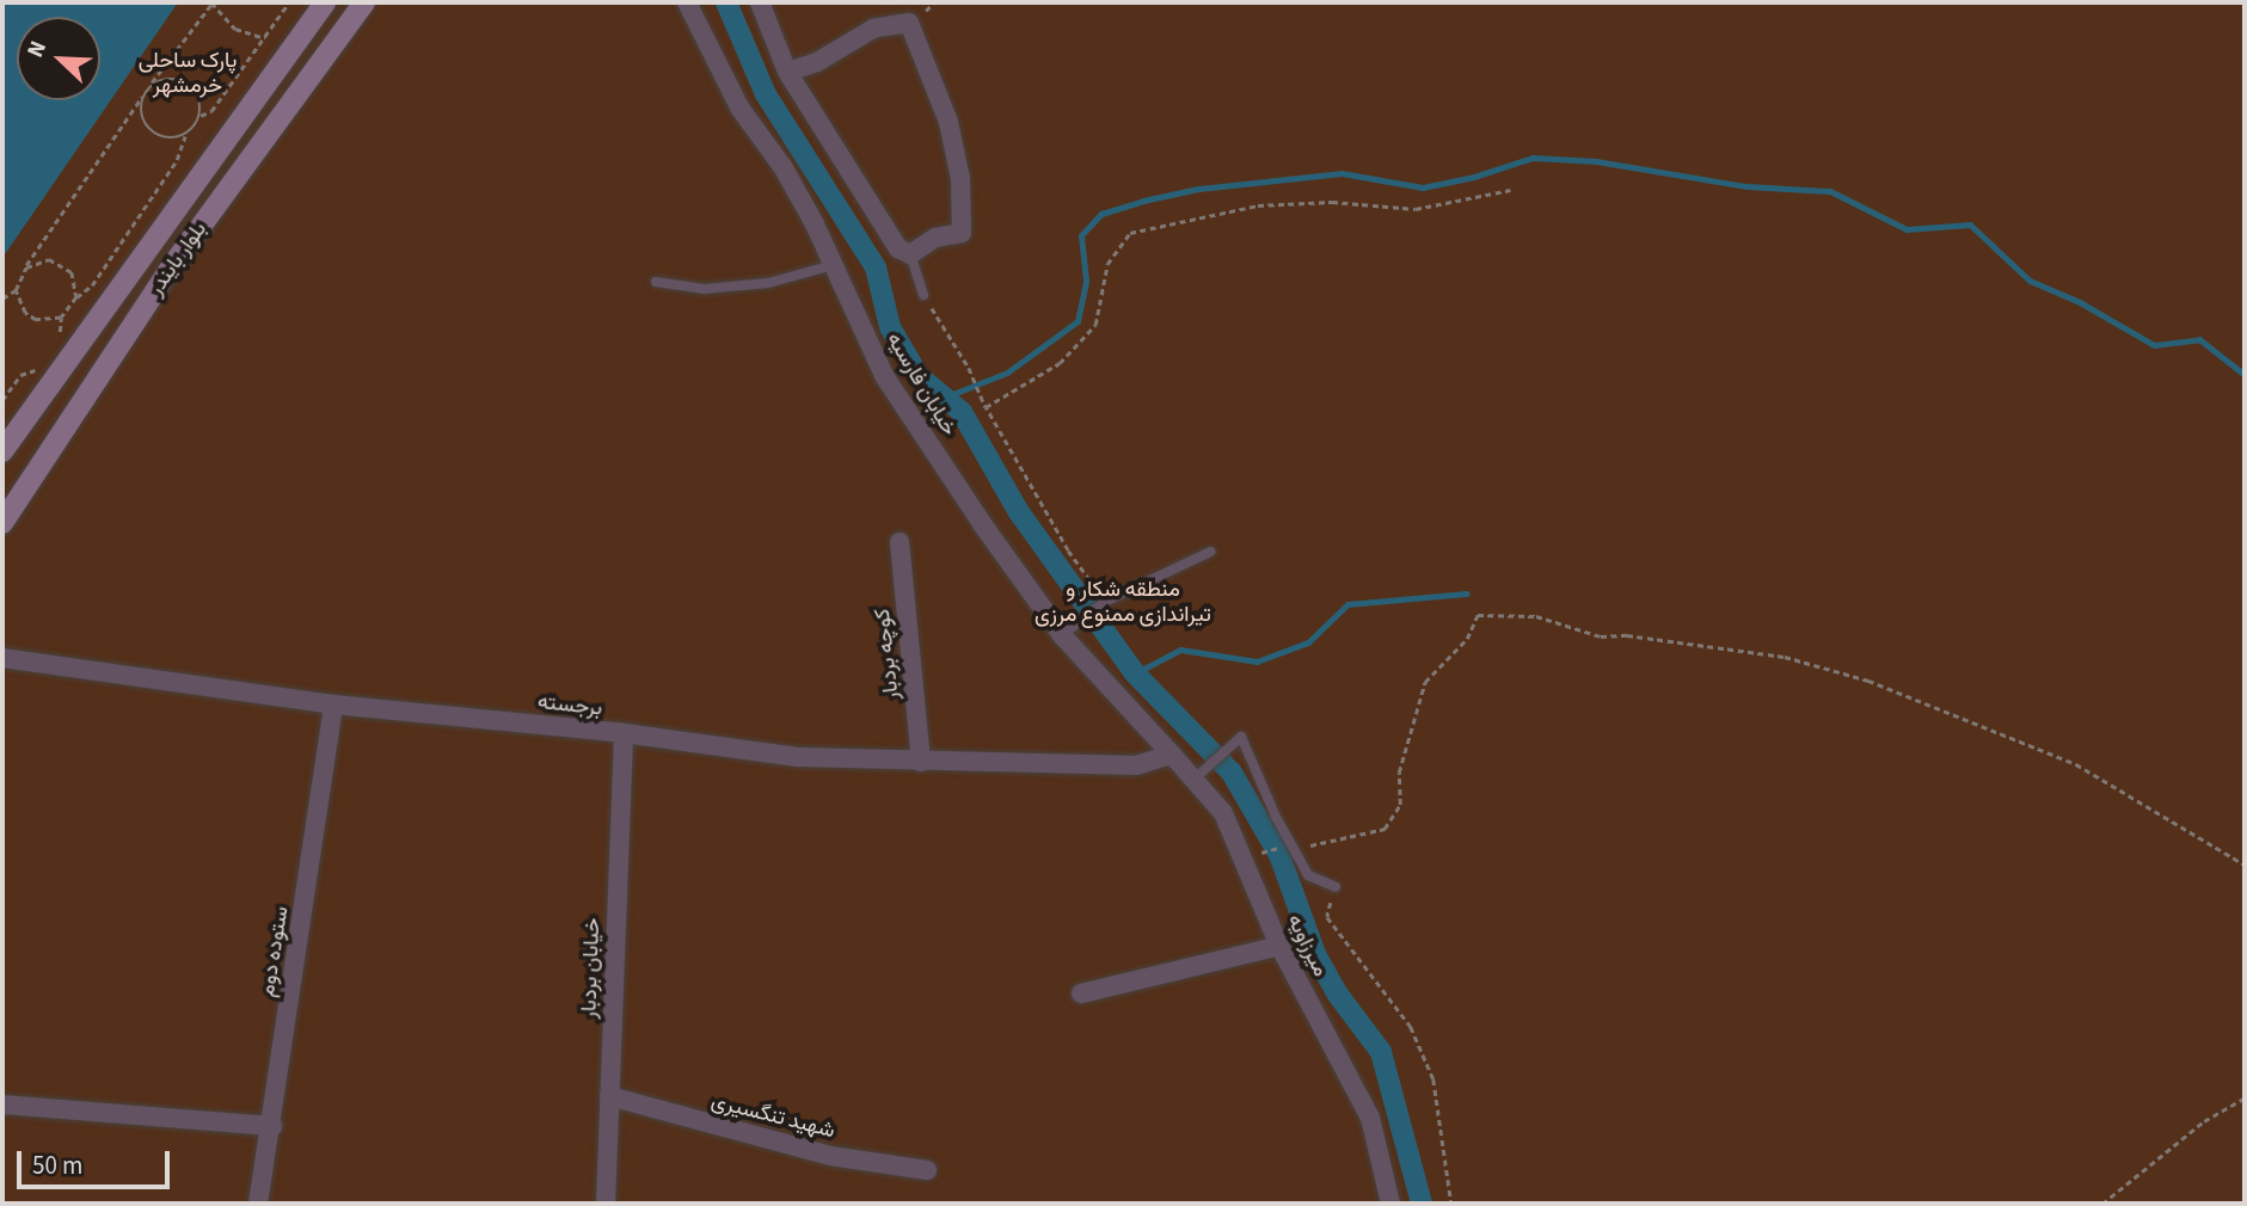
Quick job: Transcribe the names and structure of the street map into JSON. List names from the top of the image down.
{
  "streets": {
    "street": [
      "بلوار بایندر",
      "خیابان فارسیه",
      "کوچه بردبار",
      "برجسته",
      "میرزاویه",
      "ستوده دوم",
      "خیابان بردبار",
      "شهید تنگسیری"
    ]
  },
  "crossings": [
    ["خیابان فارسیه", "برجسته"],
    ["خیابان فارسیه", "میرزاویه"],
    ["کوچه بردبار", "برجسته"],
    ["برجسته", "میرزاویه"],
    ["برجسته", "ستوده دوم"],
    ["برجسته", "خیابان بردبار"],
    ["خیابان بردبار", "شهید تنگسیری"]
  ],
  "parks": ["پارک ساحلی خرمشهر", "منطقه شکار و تیراندازی ممنوع مرزی"],
  "scale_bar": "50 m",
  "north": "top left"
}
